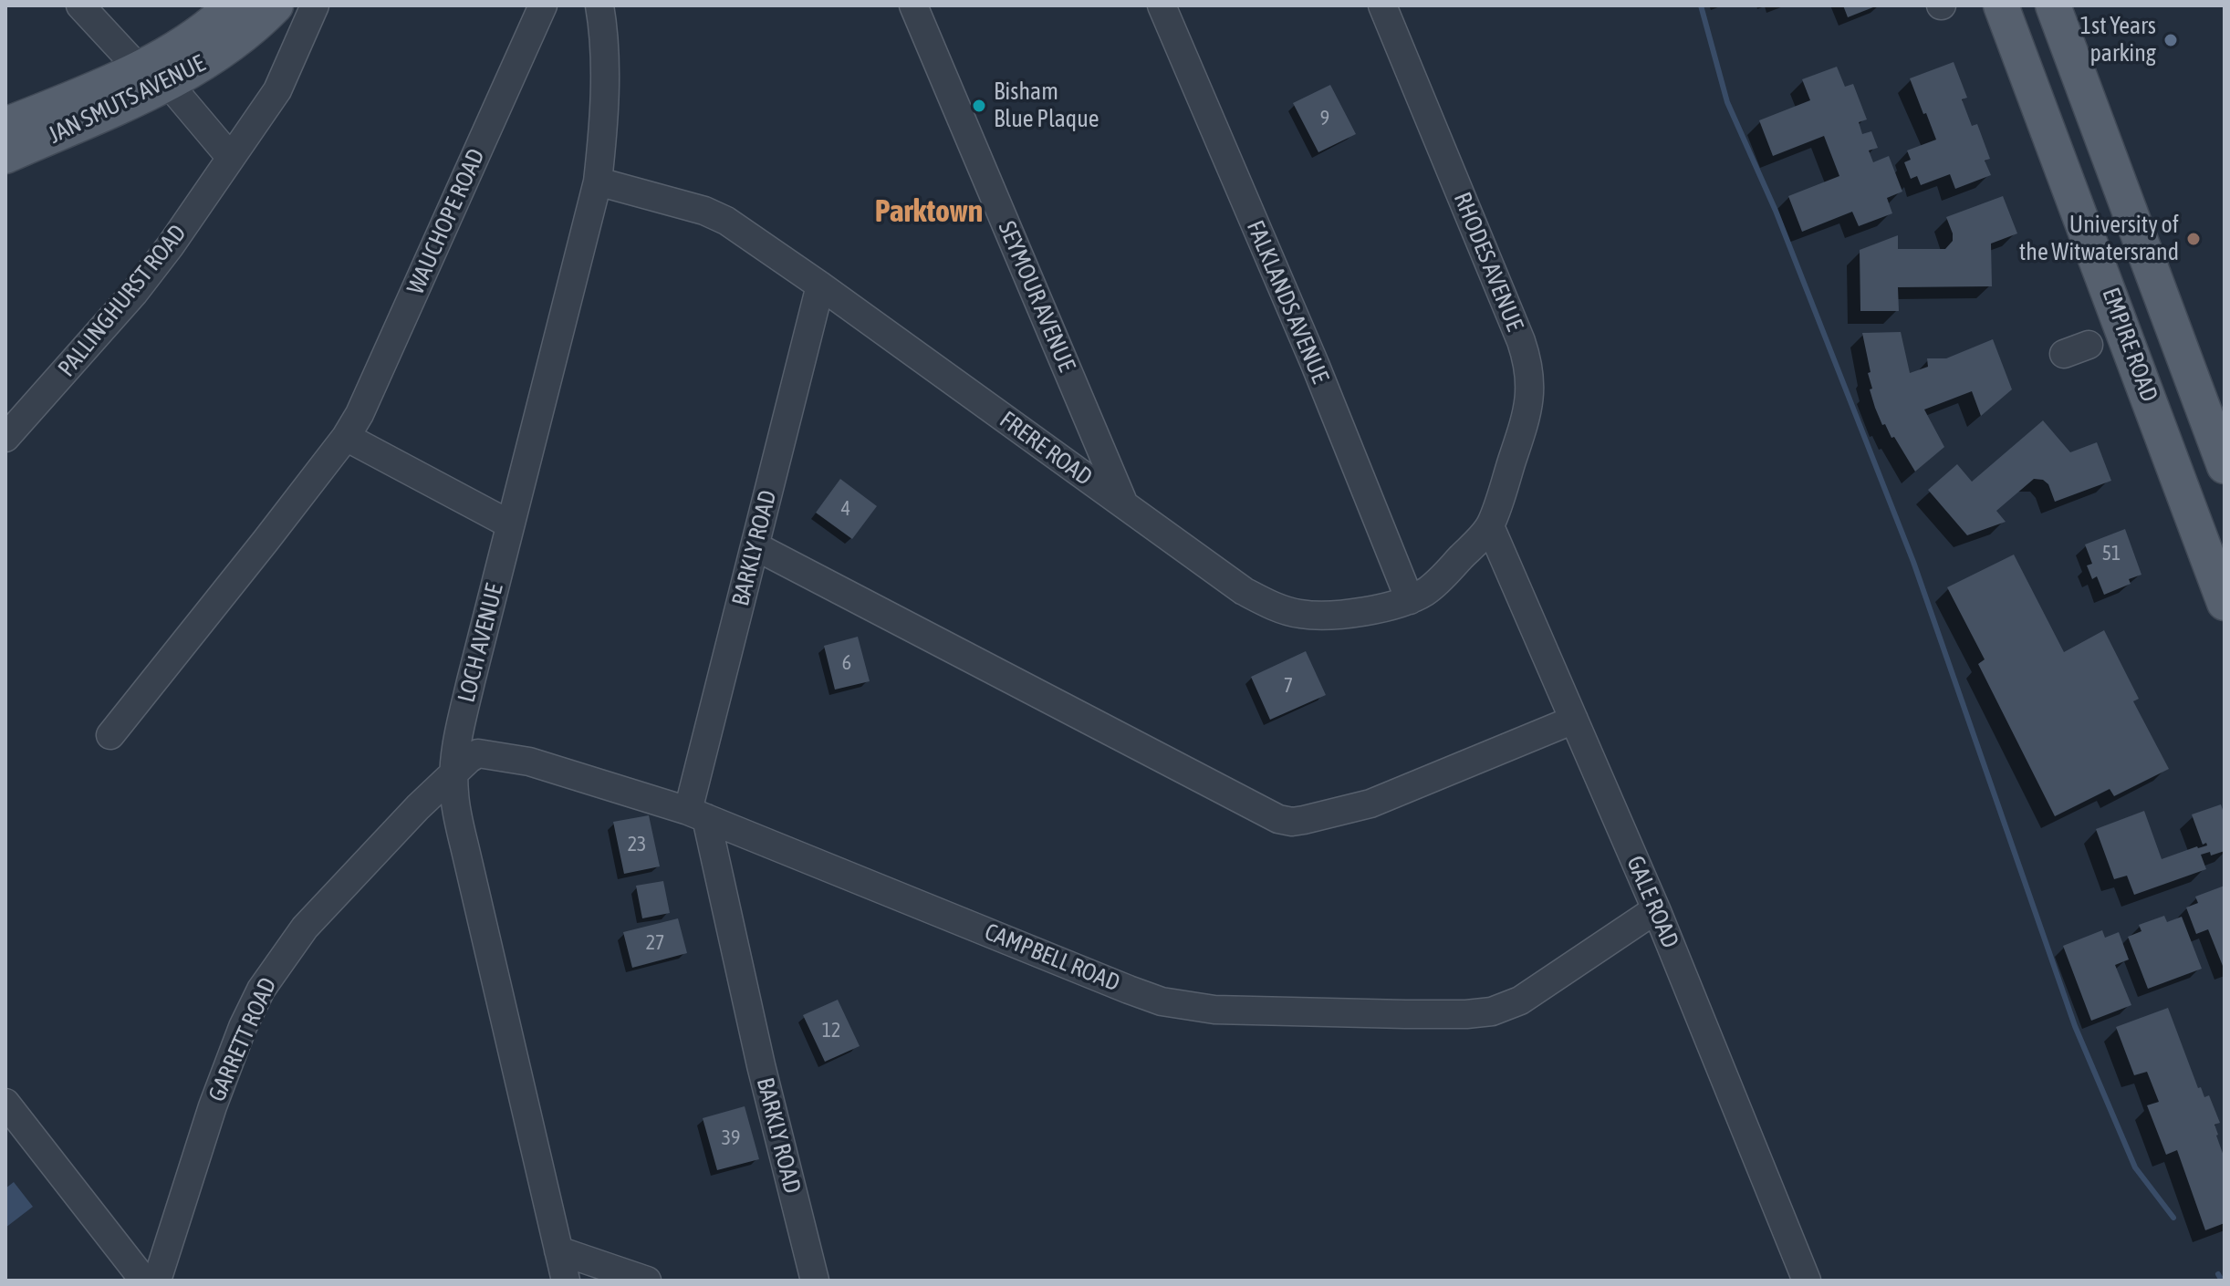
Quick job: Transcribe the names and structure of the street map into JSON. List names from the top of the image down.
{
  "streets": {
    "main road": ["JAN SMUTS AVENUE", "EMPIRE ROAD"],
    "street": [
      "WAUCHOPE ROAD",
      "RHODES AVENUE",
      "SEYMOUR AVENUE",
      "PALLINGHURST ROAD",
      "FALKLANDS AVENUE",
      "FRERE ROAD",
      "BARKLY ROAD",
      "LOCH AVENUE",
      "GALE ROAD",
      "CAMPBELL ROAD",
      "GARRETT ROAD"
    ]
  },
  "crossings": [
    ["RHODES AVENUE", "FRERE ROAD"],
    ["RHODES AVENUE", "GALE ROAD"],
    ["SEYMOUR AVENUE", "FRERE ROAD"],
    ["FALKLANDS AVENUE", "FRERE ROAD"],
    ["FRERE ROAD", "BARKLY ROAD"],
    ["FRERE ROAD", "LOCH AVENUE"],
    ["FRERE ROAD", "GALE ROAD"],
    ["BARKLY ROAD", "CAMPBELL ROAD"],
    ["LOCH AVENUE", "CAMPBELL ROAD"],
    ["LOCH AVENUE", "GARRETT ROAD"],
    ["GALE ROAD", "CAMPBELL ROAD"],
    ["CAMPBELL ROAD", "GARRETT ROAD"]
  ],
  "districts": ["Parktown"],
  "places": ["1st Years parking", "Bisham Blue Plaque", "University of the Witwatersrand"],
  "house_numbers": [
    "9",
    "4",
    "51",
    "6",
    "7",
    "23",
    "27",
    "12",
    "39"
  ]
}
